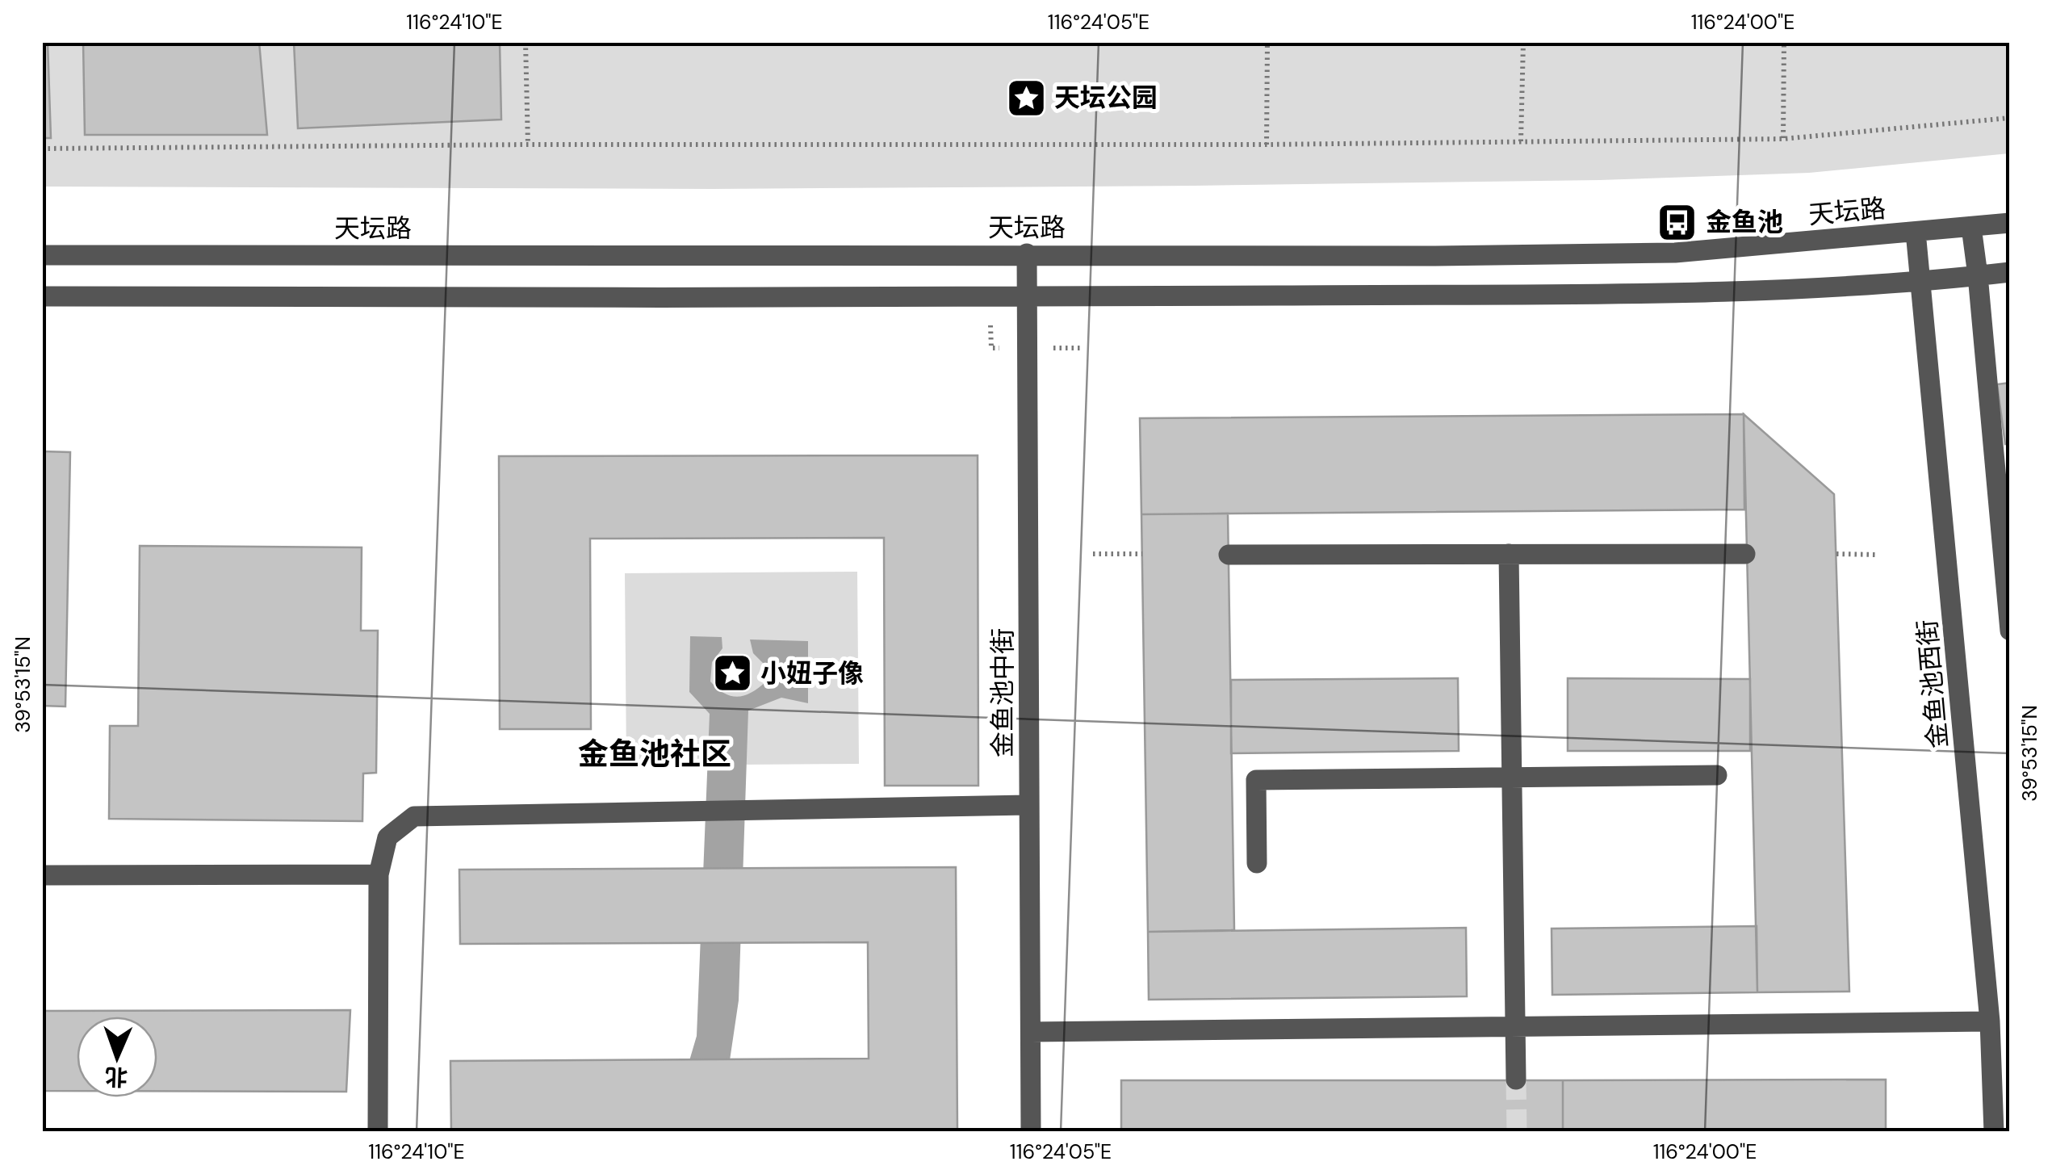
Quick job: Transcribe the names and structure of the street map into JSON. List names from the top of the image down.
{
  "streets": {
    "street": ["天坛路", "金鱼池西街", "金鱼池中街"]
  },
  "crossings": [
    ["天坛路", "金鱼池西街"],
    ["天坛路", "金鱼池中街"]
  ],
  "districts": ["金鱼池社区"],
  "places": {
    "place": ["天坛公园", "小妞子像"],
    "bus stop": ["金鱼池"]
  },
  "north": "bottom",
  "coordinates": [
    "116°24'10\"E",
    "116°24'05\"E",
    "116°24'00\"E",
    "39°53'15\"N"
  ]
}
